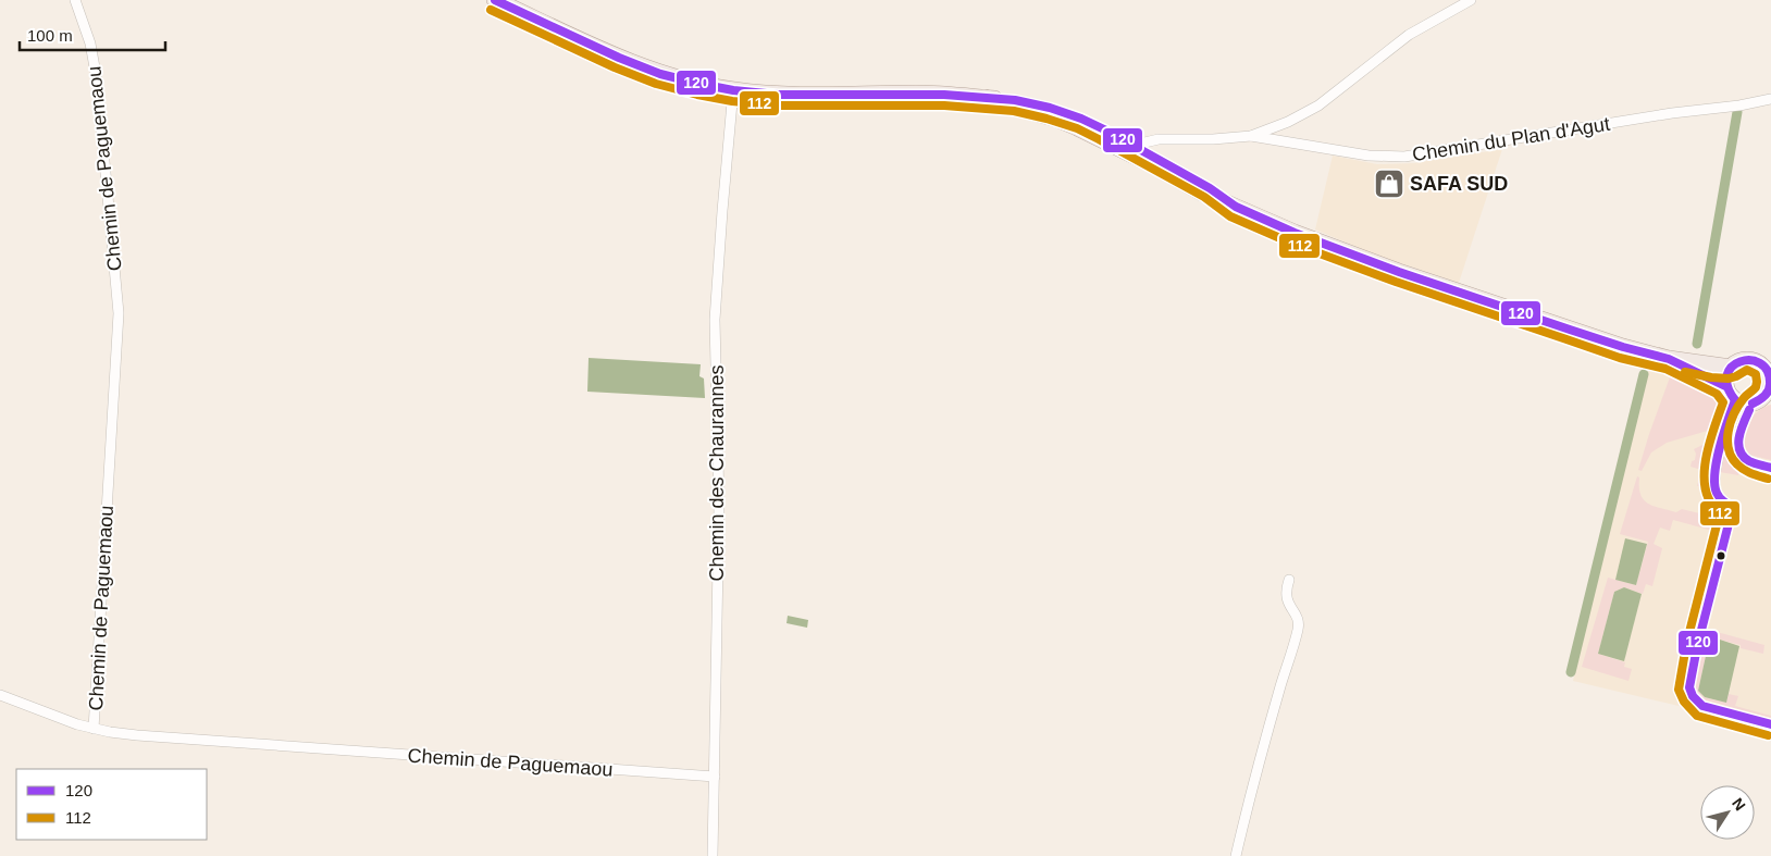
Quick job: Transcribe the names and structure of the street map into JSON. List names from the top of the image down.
{
  "streets": {
    "street": ["Chemin du Plan d'Agut", "Chemin de Paguemaou", "Chemin des Chaurannes"]
  },
  "crossings": [
    ["Chemin de Paguemaou", "Chemin des Chaurannes"]
  ],
  "places": {
    "shop": ["SAFA SUD"]
  },
  "lines": ["transit line 120", "transit line 112"],
  "legend": ["120", "112"],
  "scale_bar": "100 m",
  "north": "top right"
}
